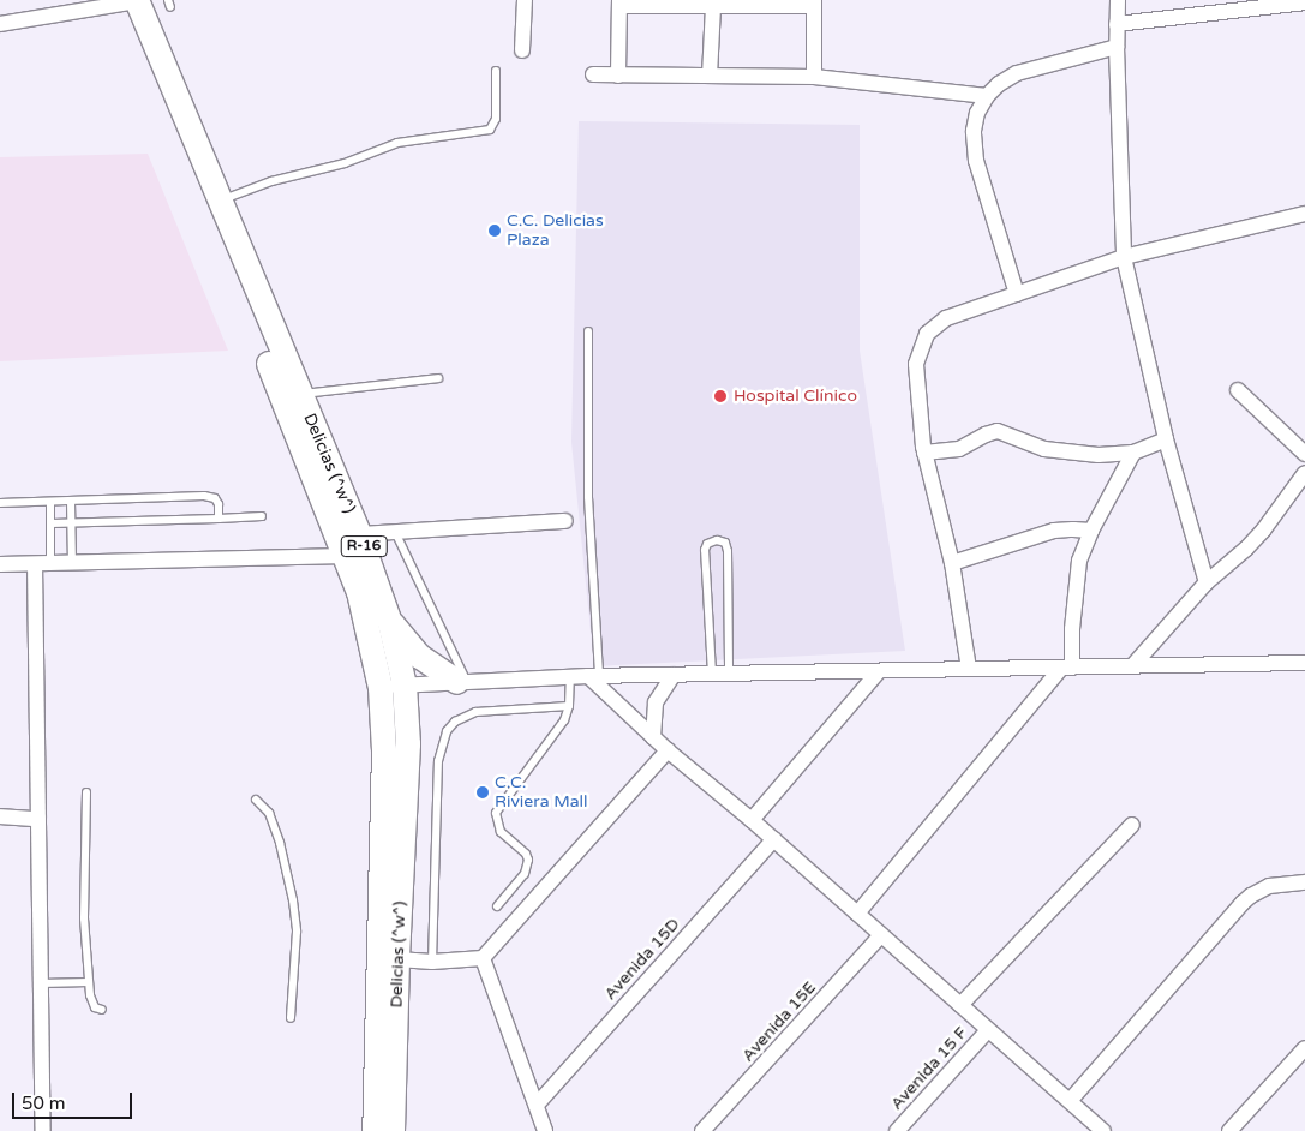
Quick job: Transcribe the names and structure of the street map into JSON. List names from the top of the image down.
{
  "streets": {
    "main road": ["Delicias (^w^)", "R-16"],
    "street": ["Avenida 15D", "Avenida 15E", "Avenida 15 F"]
  },
  "places": ["C.C. Delicias Plaza", "Hospital Clínico", "C.C. Riviera Mall"],
  "scale_bar": "50 m"
}
